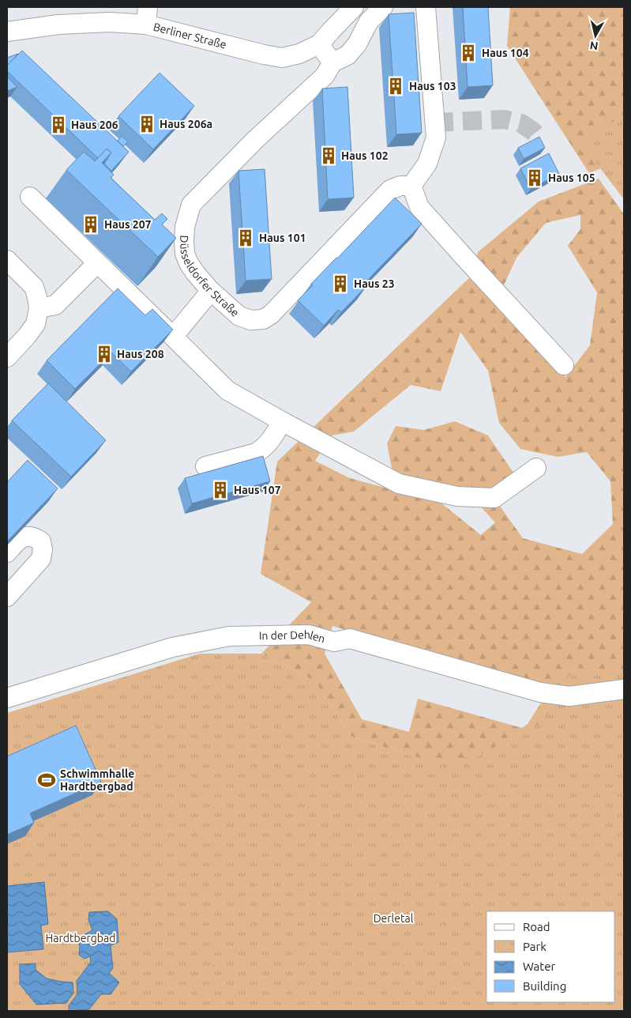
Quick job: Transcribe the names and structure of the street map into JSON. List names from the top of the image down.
{
  "streets": {
    "street": ["Berliner Straße", "Düsseldorfer Straße", "In der Dehlen"]
  },
  "parks": ["Derletal", "Hardtbergbad"],
  "places": {
    "building": [
      "Haus 104",
      "Haus 103",
      "Haus 206a",
      "Haus 206",
      "Haus 102",
      "Haus 105",
      "Haus 207",
      "Haus 101",
      "Haus 23",
      "Haus 208",
      "Haus 107"
    ],
    "sports": ["Schwimmhalle Hardtbergbad"]
  },
  "legend": [
    "Road",
    "Park",
    "Water",
    "Building"
  ],
  "north": "bottom"
}
